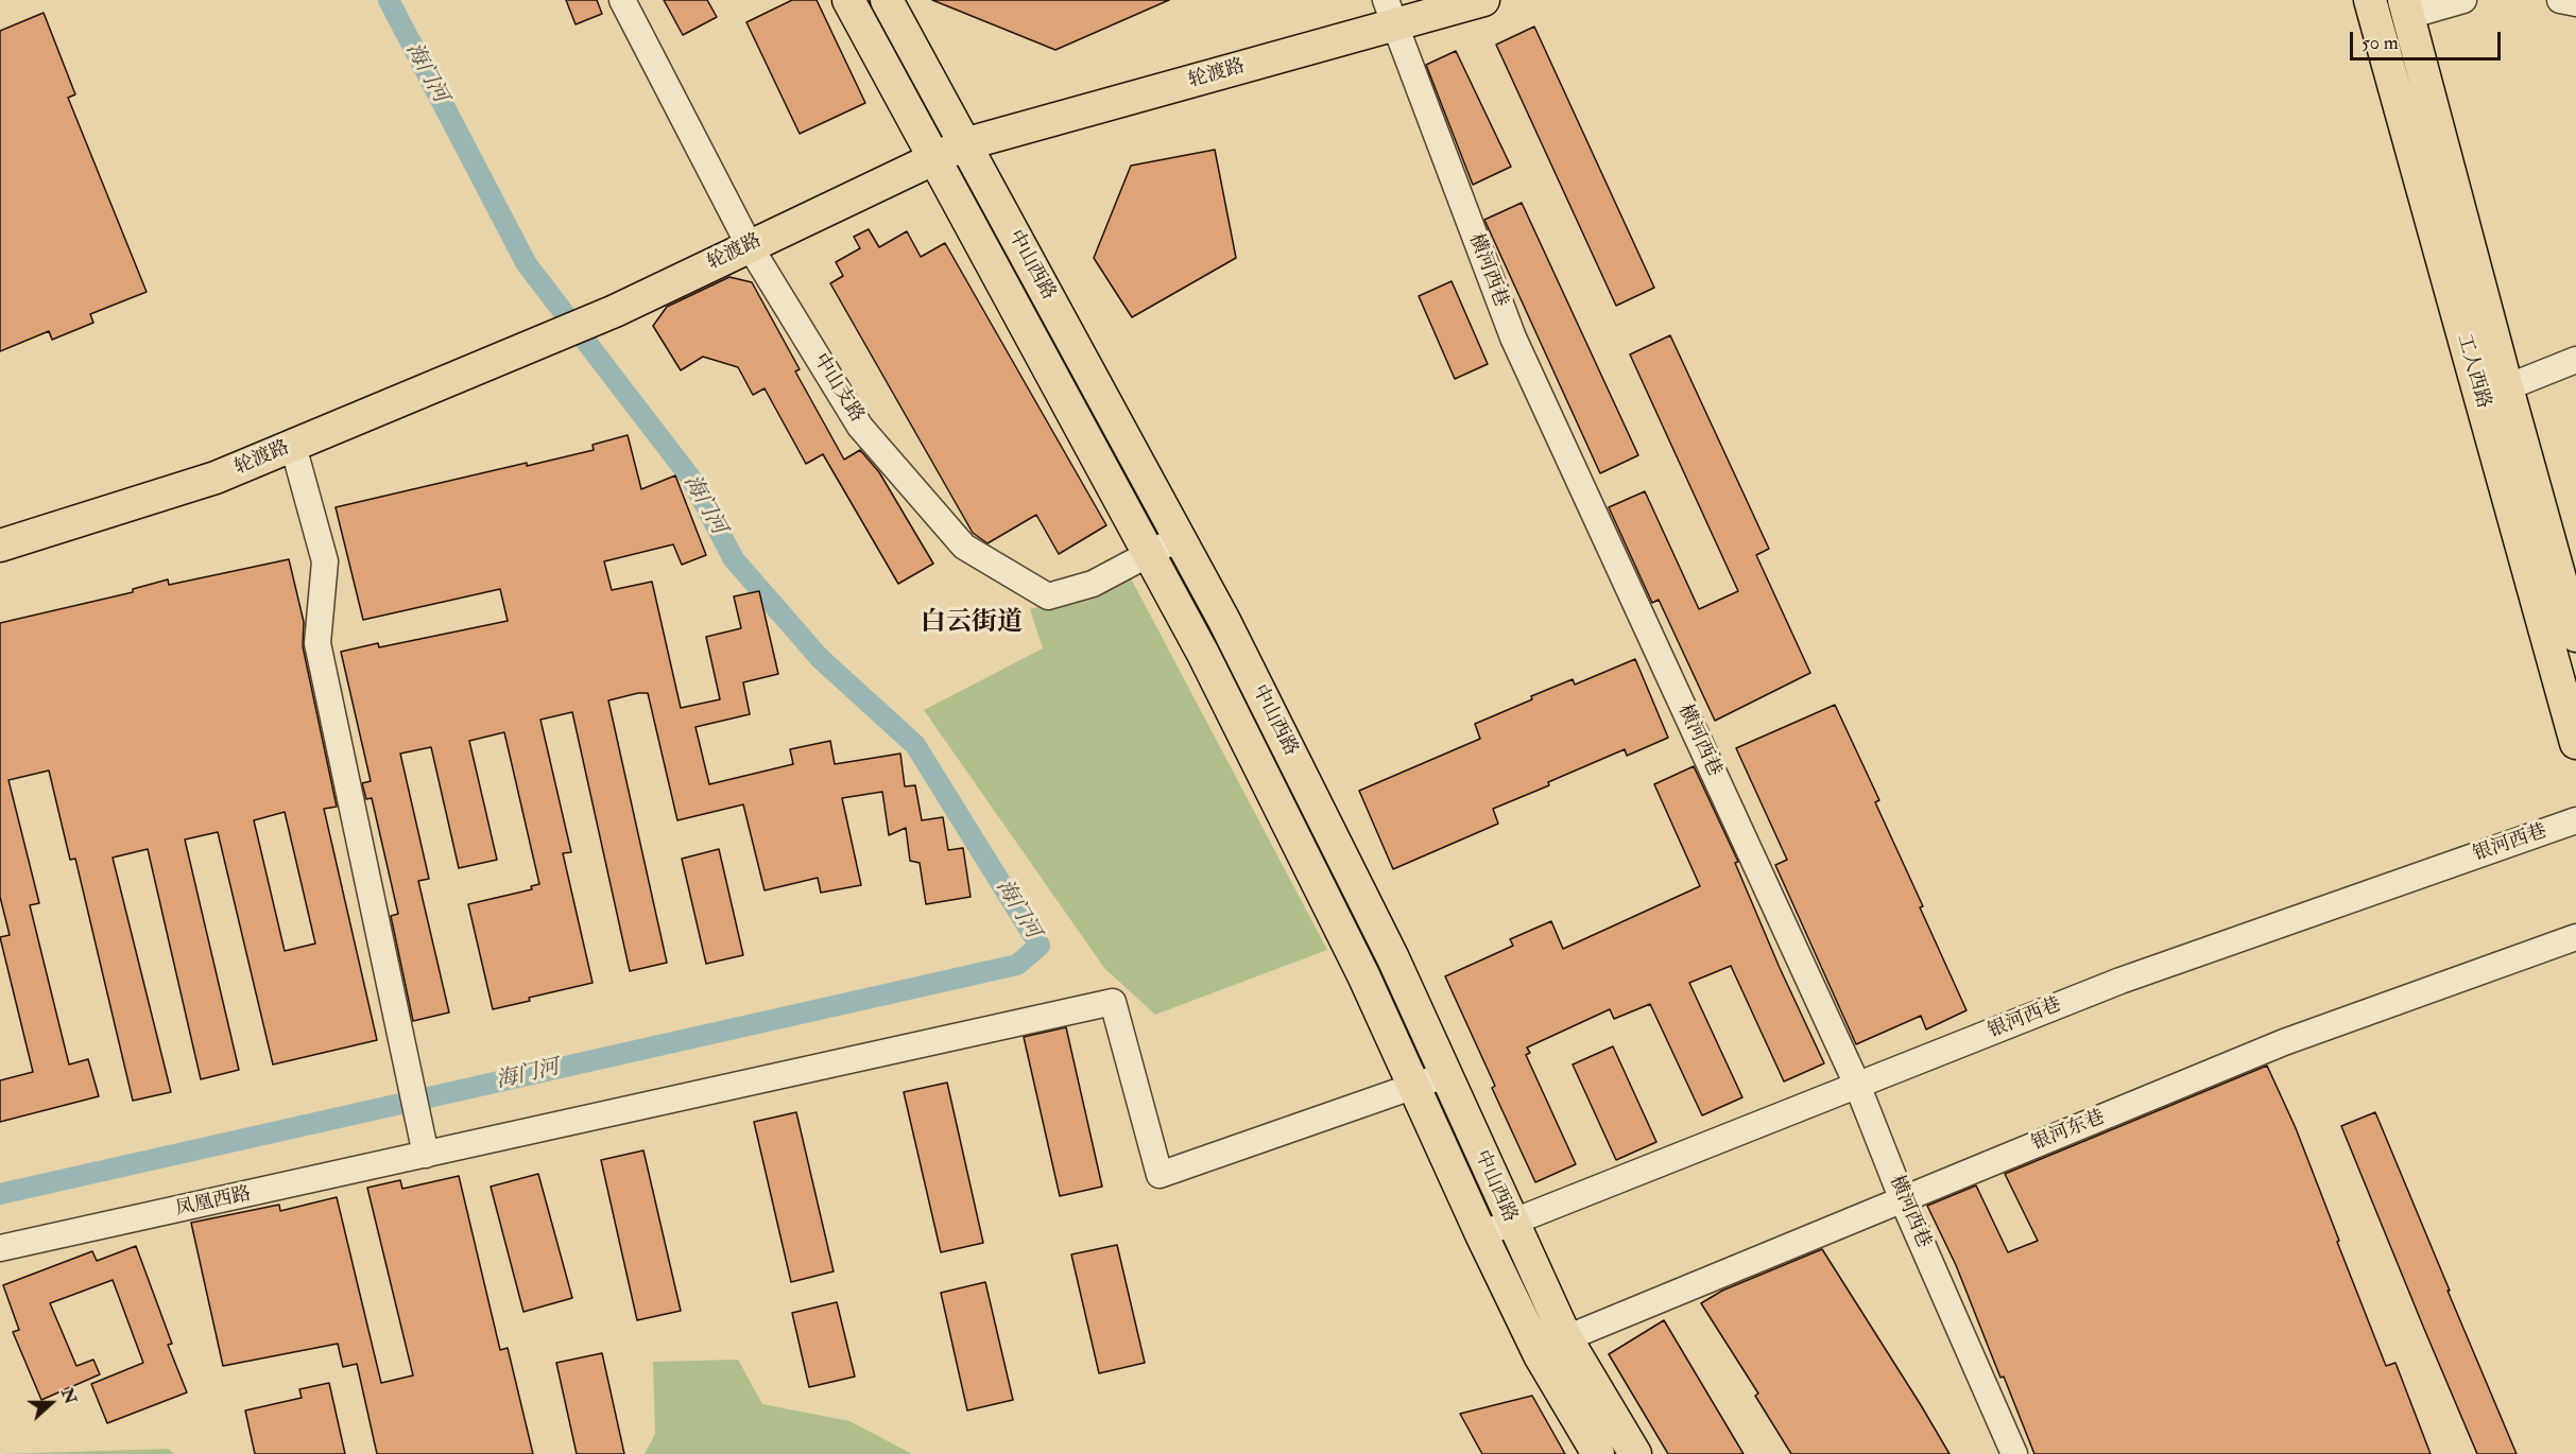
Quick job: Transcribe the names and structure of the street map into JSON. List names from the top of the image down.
{
  "streets": {
    "main road": ["轮渡路", "中山西路", "工人西路"],
    "street": [
      "横河西巷",
      "中山支路",
      "银河西巷",
      "银河东巷",
      "凤凰西路"
    ]
  },
  "crossings": [
    ["轮渡路", "中山西路"],
    ["轮渡路", "横河西巷"],
    ["轮渡路", "中山支路"],
    ["中山西路", "中山支路"],
    ["中山西路", "银河西巷"],
    ["中山西路", "银河东巷"],
    ["中山西路", "凤凰西路"],
    ["横河西巷", "银河西巷"],
    ["横河西巷", "银河东巷"]
  ],
  "districts": ["白云街道"],
  "water": ["海门河"],
  "scale_bar": "50 m",
  "north": "right"
}
